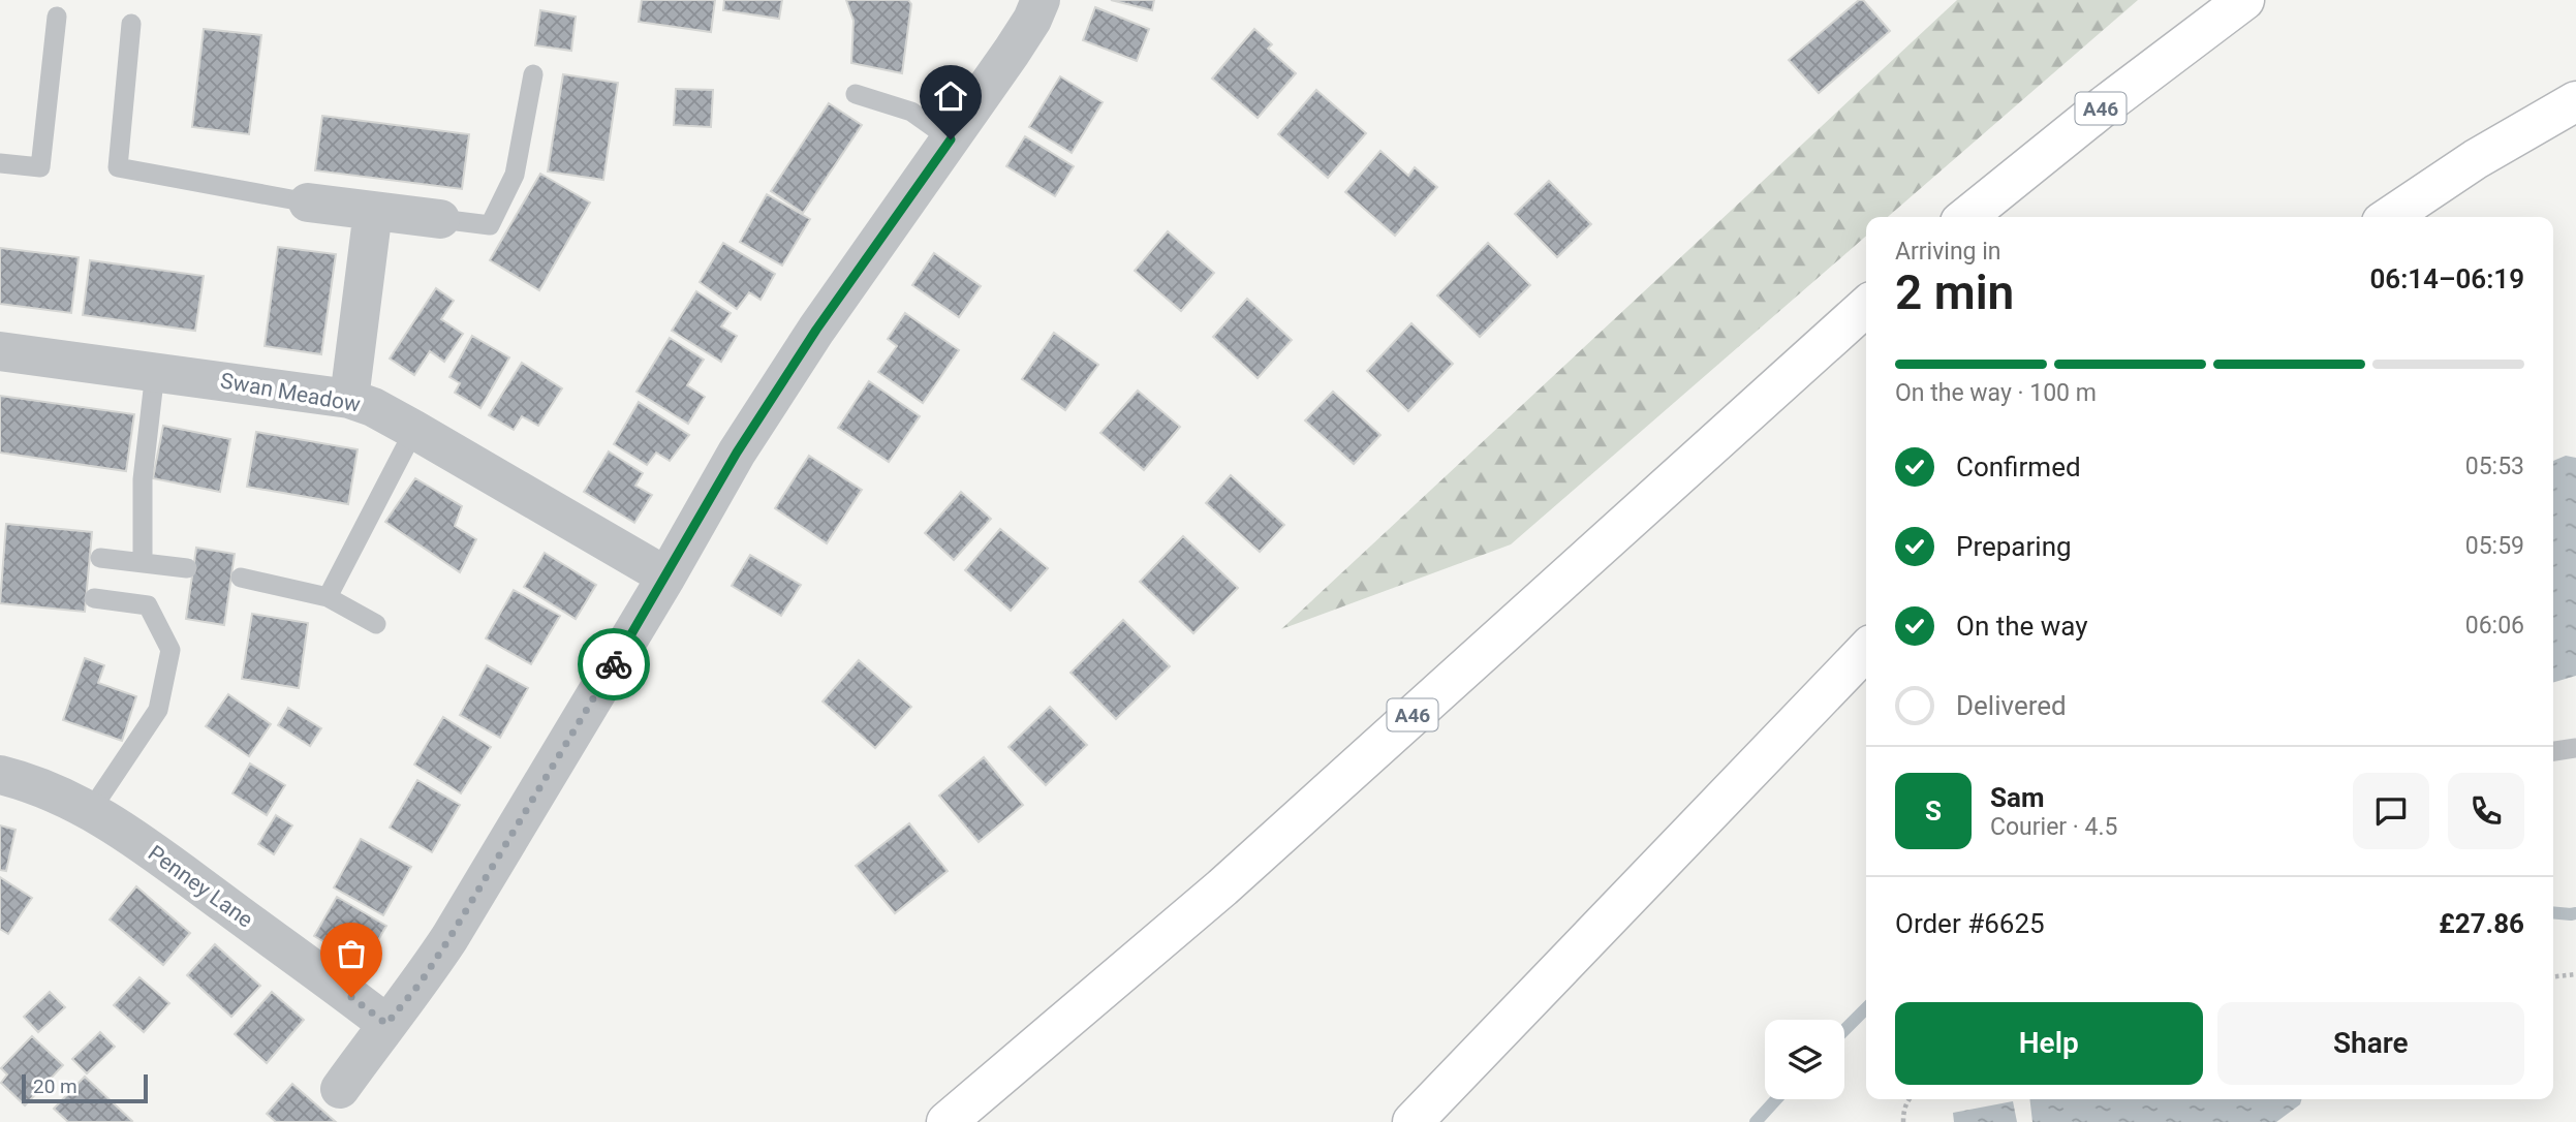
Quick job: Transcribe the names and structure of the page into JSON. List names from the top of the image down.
{
  "streets": {
    "highway": ["A46"],
    "street": ["Swan Meadow", "Penney Lane"]
  },
  "scale_bar": "20 m",
  "page": {
    "heading": ["2 min", "Arriving in", "06:14–06:19"],
    "panel": [
      "Sam",
      "Courier · 4.5",
      "Order #6625",
      "£27.86"
    ],
    "bar": "On the way · 100 m",
    "list": [
      ["Confirmed", "05:53"],
      ["Preparing", "05:59"],
      ["On the way", "06:06"],
      "Delivered"
    ],
    "round": "S",
    "buttons": ["Help", "Share"],
    "scale": "20 m"
  }
}
